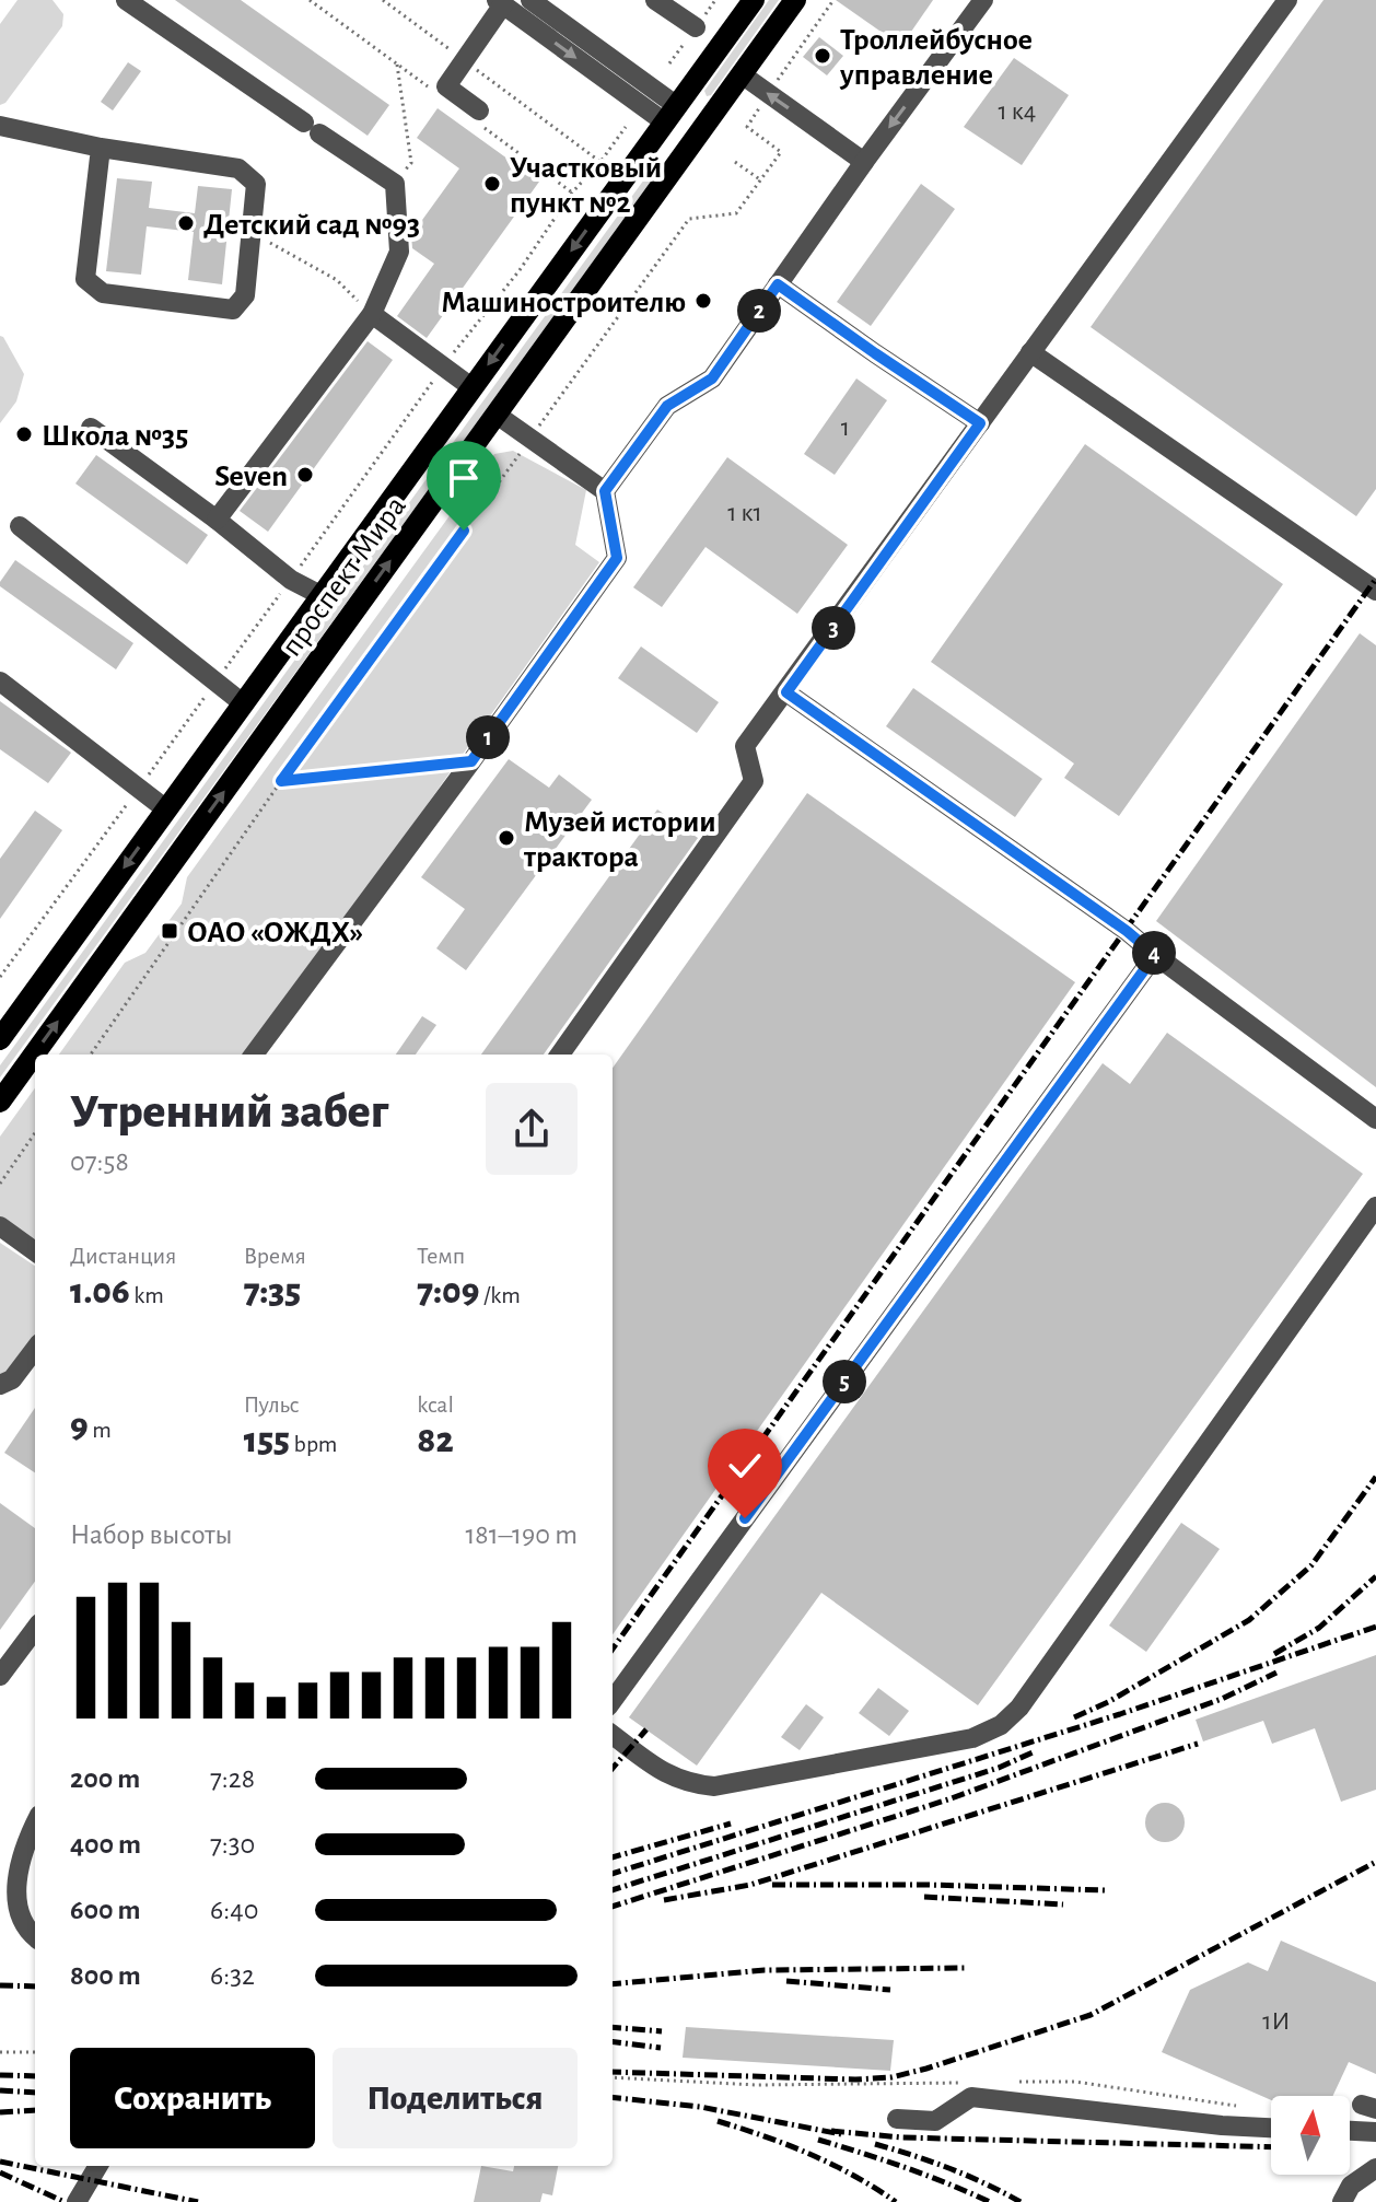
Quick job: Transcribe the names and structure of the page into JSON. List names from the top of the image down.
{
  "streets": {
    "main road": ["проспект Мира"]
  },
  "places": {
    "other": [
      "Троллейбусное управление",
      "Участковый пункт №2",
      "Детский сад №93",
      "Машиностроителю",
      "Школа №35",
      "Seven",
      "Музей истории трактора"
    ],
    "transit": ["ОАО «ОЖДХ»"]
  },
  "house_numbers": [
    "1 к4",
    "1",
    "1 к1",
    "1И"
  ],
  "north": "top",
  "page": {
    "pins": [
      "2",
      "3",
      "1",
      "4",
      "5"
    ],
    "heading": ["Утренний забег", "07:58"],
    "stats": [
      ["Дистанция", "1.06 km"],
      ["Время", "7:35"],
      ["Темп", "7:09 /km"],
      ["9 m"],
      ["Пульс", "155 bpm"],
      ["kcal", "82"]
    ],
    "chart": ["Набор высоты", "181–190 m"],
    "list": [
      {
        "name": "200 m",
        "note": "7:28"
      },
      {
        "name": "400 m",
        "note": "7:30"
      },
      {
        "name": "600 m",
        "note": "6:40"
      },
      {
        "name": "800 m",
        "note": "6:32"
      }
    ],
    "buttons": ["Сохранить", "Поделиться"]
  }
}
